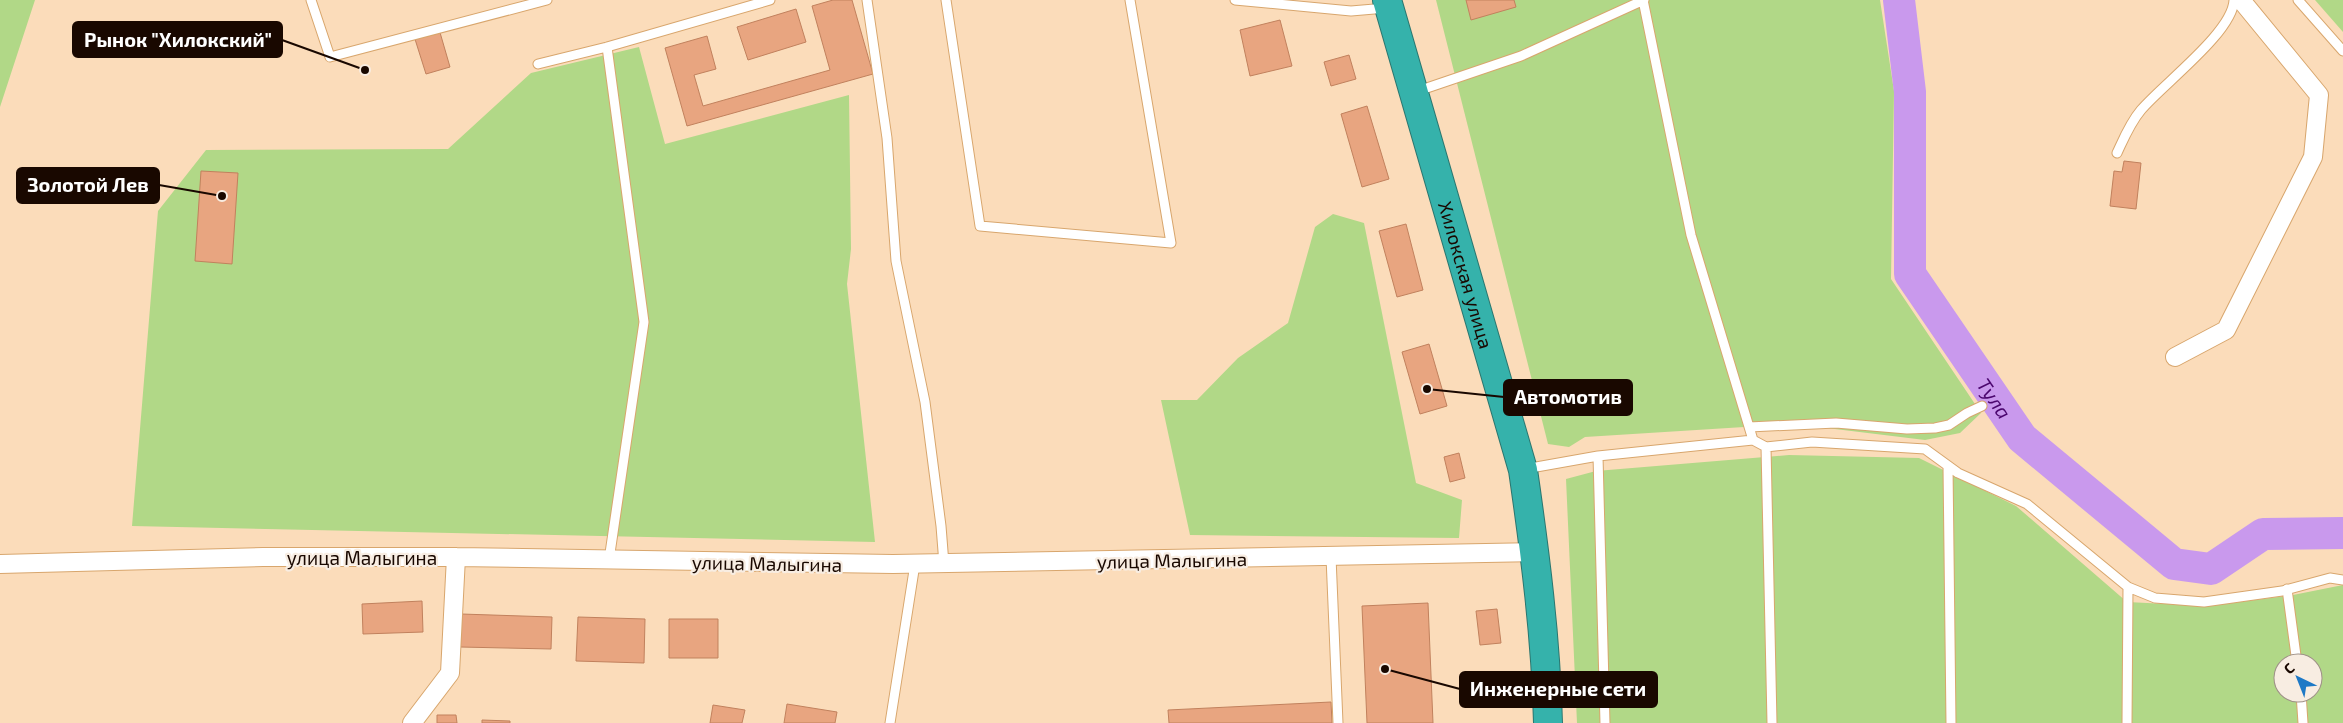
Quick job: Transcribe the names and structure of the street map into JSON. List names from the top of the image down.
{
  "streets": {
    "highway": ["Хилокская улица"],
    "street": ["улица Малыгина"]
  },
  "crossings": [
    ["Хилокская улица", "улица Малыгина"]
  ],
  "water": ["Тула"],
  "places": [
    "Рынок \"Хилокский\"",
    "Золотой Лев",
    "Автомотив",
    "Инженерные сети"
  ],
  "north": "top left"
}
